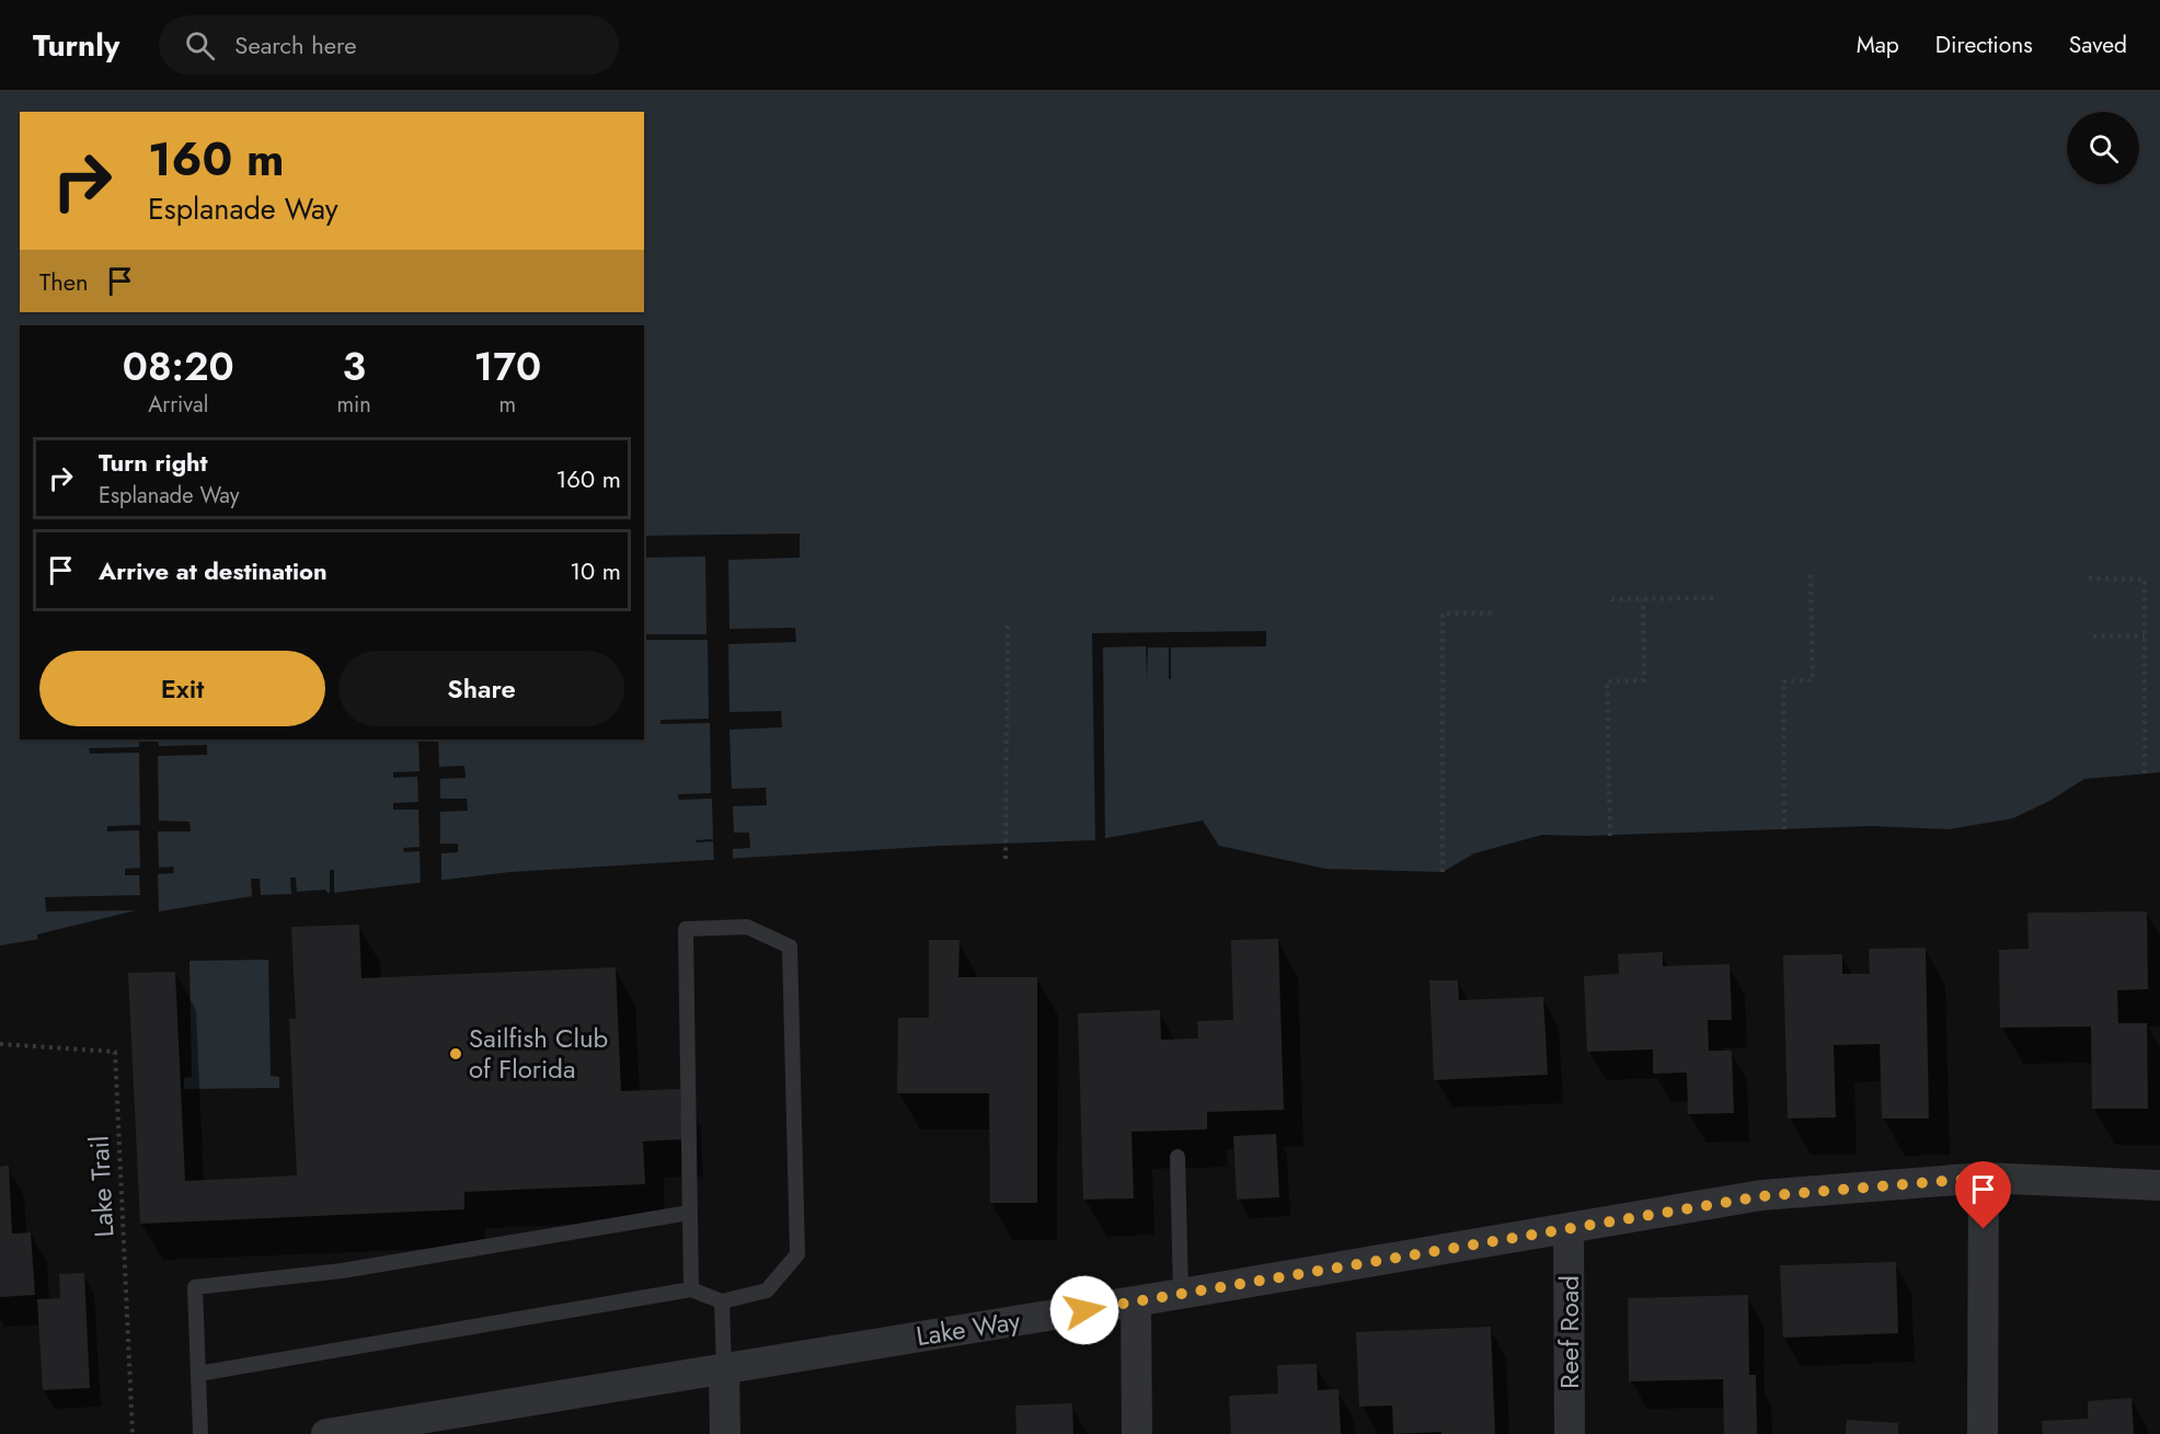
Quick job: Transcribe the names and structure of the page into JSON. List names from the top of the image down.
{
  "streets": {
    "street": ["Lake Way", "Reef Road"],
    "path": ["Lake Trail"]
  },
  "crossings": [
    ["Lake Way", "Reef Road"]
  ],
  "places": ["Sailfish Club of Florida"],
  "page": {
    "header": "Turnly",
    "search": "Search here",
    "nav": ["Map", "Directions", "Saved"],
    "turn": ["160 m", "Esplanade Way"],
    "then": "Then",
    "eta": [
      "08:20",
      "Arrival",
      "3",
      "min",
      "170",
      "m"
    ],
    "list": [
      {
        "name": "Turn right",
        "note": "Esplanade Way",
        "value": "160 m"
      },
      {
        "name": "Arrive at destination",
        "value": "10 m"
      }
    ],
    "buttons": ["Exit", "Share"]
  }
}
